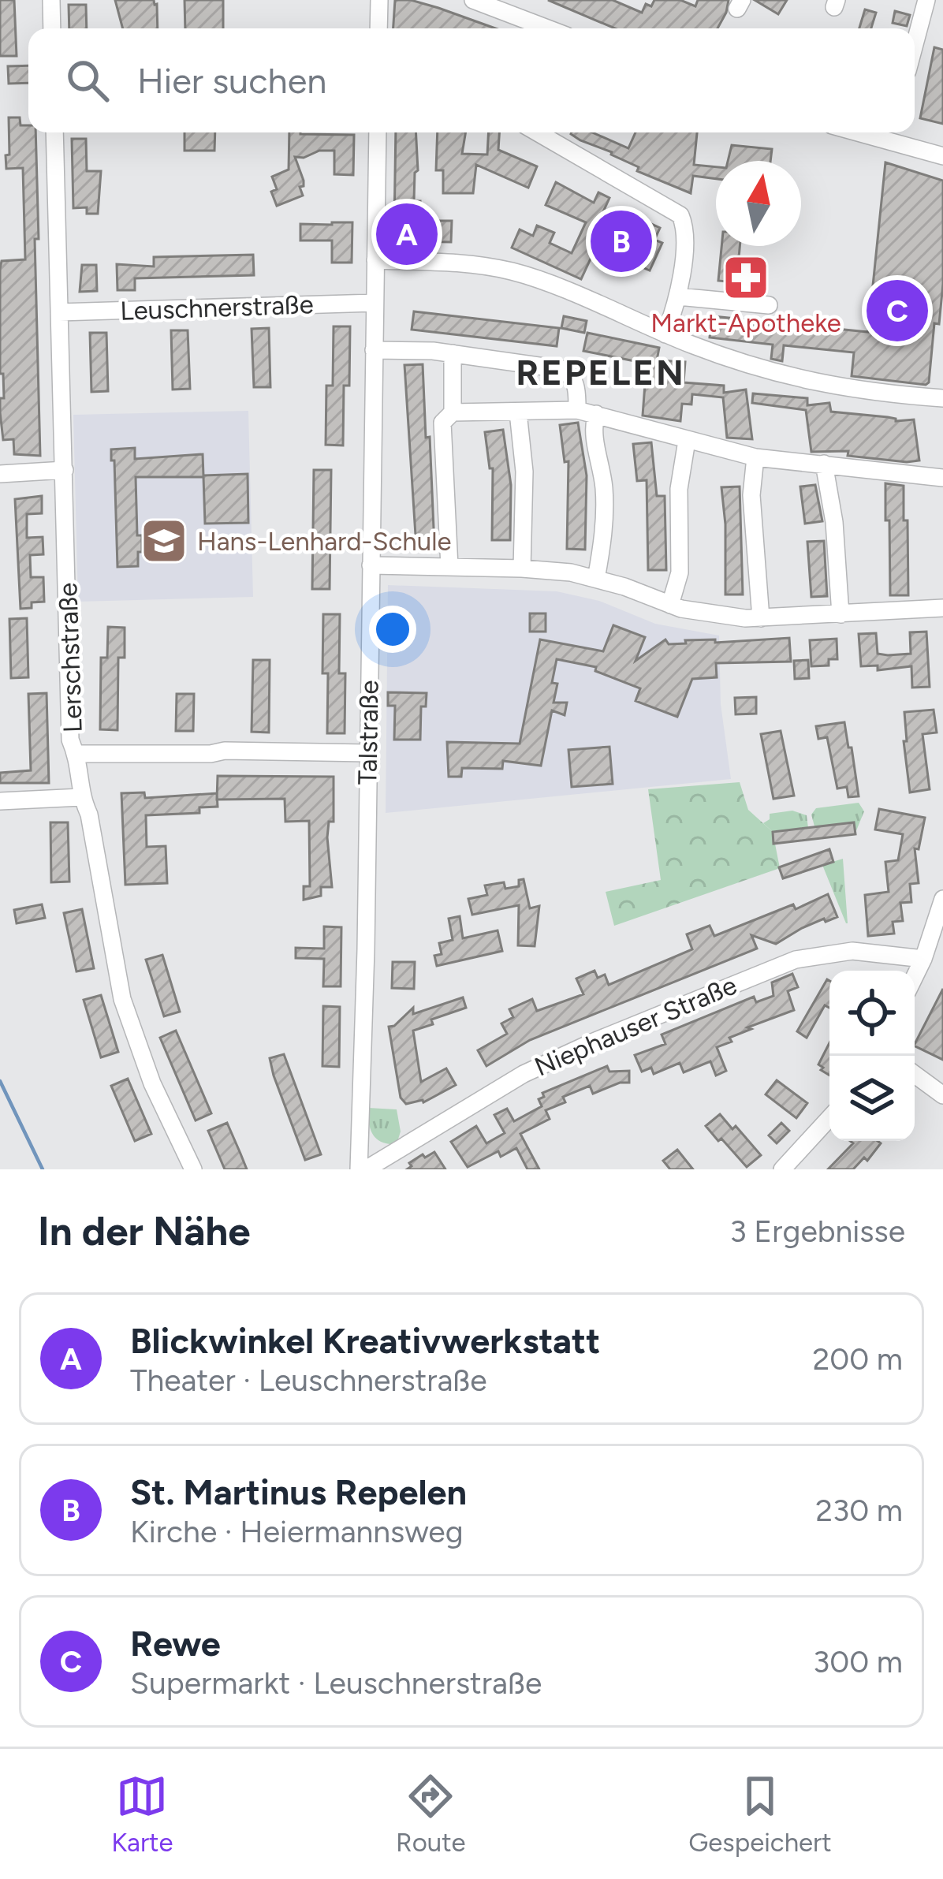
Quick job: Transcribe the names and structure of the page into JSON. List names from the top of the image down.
{
  "streets": {
    "street": [
      "Leuschnerstraße",
      "Lerschstraße",
      "Talstraße",
      "Niephauser Straße"
    ]
  },
  "crossings": [
    ["Leuschnerstraße", "Lerschstraße"],
    ["Leuschnerstraße", "Talstraße"],
    ["Talstraße", "Niephauser Straße"]
  ],
  "districts": ["REPELEN"],
  "places": {
    "pharmacy": ["Markt-Apotheke"],
    "school or university": ["Hans-Lenhard-Schule"]
  },
  "north": "top",
  "page": {
    "search": "Hier suchen",
    "pins": ["A", "B", "C"],
    "heading": ["In der Nähe", "3 Ergebnisse"],
    "list": [
      {
        "mark": "A",
        "name": "Blickwinkel Kreativwerkstatt",
        "note": "Theater · Leuschnerstraße",
        "value": "200 m"
      },
      {
        "mark": "B",
        "name": "St. Martinus Repelen",
        "note": "Kirche · Heiermannsweg",
        "value": "230 m"
      },
      {
        "mark": "C",
        "name": "Rewe",
        "note": "Supermarkt · Leuschnerstraße",
        "value": "300 m"
      }
    ],
    "nav": ["Karte", "Route", "Gespeichert"]
  }
}
